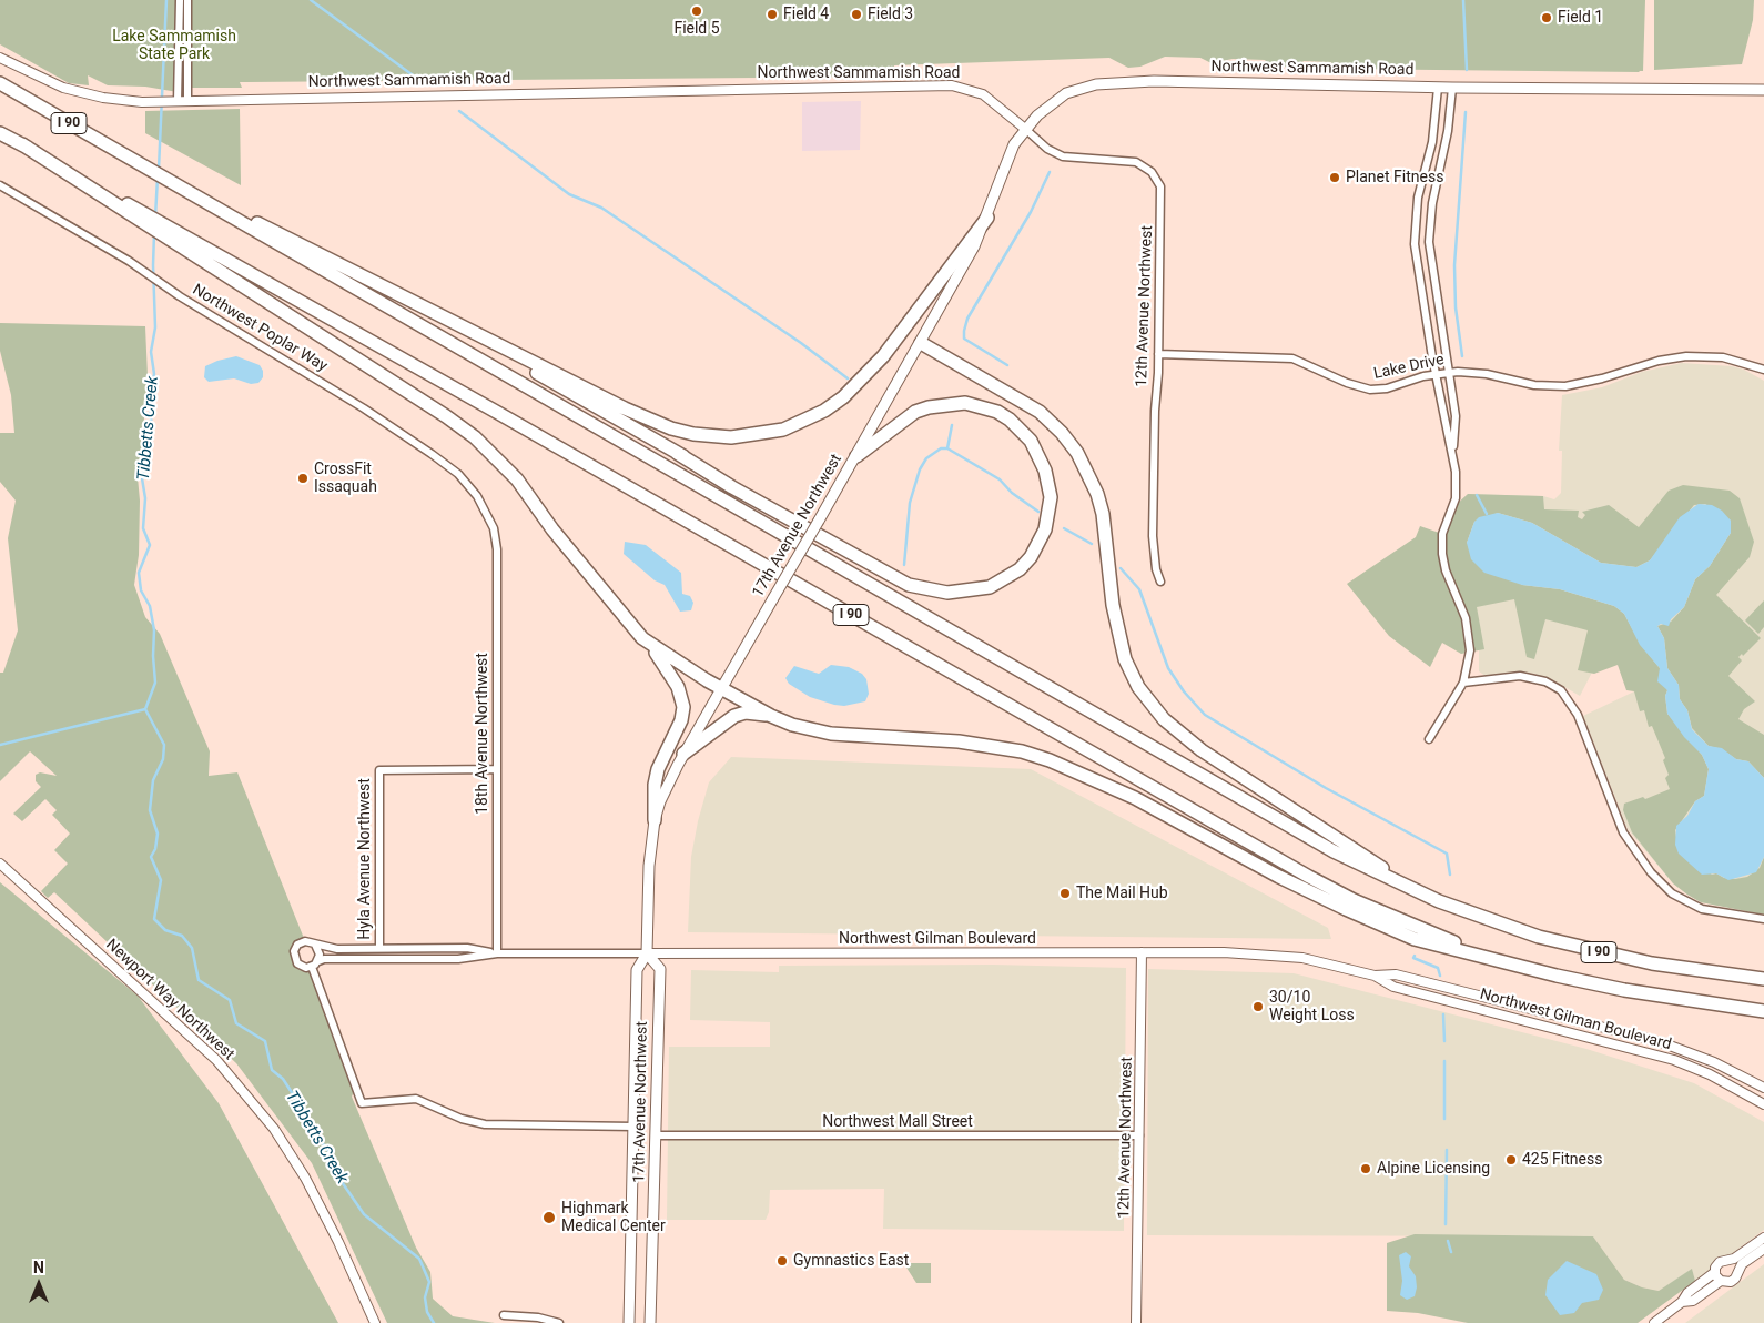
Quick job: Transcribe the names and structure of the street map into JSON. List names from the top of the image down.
{
  "streets": {
    "highway": ["I 90"],
    "main road": ["Northwest Sammamish Road", "17th Avenue Northwest"],
    "street": [
      "12th Avenue Northwest",
      "Northwest Poplar Way",
      "Lake Drive",
      "18th Avenue Northwest",
      "Hyla Avenue Northwest",
      "Northwest Gilman Boulevard",
      "Newport Way Northwest",
      "Northwest Mall Street"
    ]
  },
  "crossings": [
    ["Northwest Sammamish Road", "12th Avenue Northwest"],
    ["Northwest Sammamish Road", "17th Avenue Northwest"],
    ["12th Avenue Northwest", "Lake Drive"],
    ["12th Avenue Northwest", "17th Avenue Northwest"],
    ["12th Avenue Northwest", "Northwest Gilman Boulevard"],
    ["12th Avenue Northwest", "Northwest Mall Street"],
    ["Northwest Poplar Way", "18th Avenue Northwest"],
    ["17th Avenue Northwest", "Northwest Gilman Boulevard"],
    ["17th Avenue Northwest", "Northwest Mall Street"],
    ["18th Avenue Northwest", "Hyla Avenue Northwest"],
    ["18th Avenue Northwest", "Northwest Gilman Boulevard"],
    ["Hyla Avenue Northwest", "Northwest Gilman Boulevard"]
  ],
  "water": ["Tibbetts Creek"],
  "parks": ["Lake Sammamish State Park"],
  "places": [
    "Field 5",
    "Field 4",
    "Field 3",
    "Field 1",
    "Planet Fitness",
    "CrossFit Issaquah",
    "The Mail Hub",
    "30/10 Weight Loss",
    "425 Fitness",
    "Alpine Licensing",
    "Highmark Medical Center",
    "Gymnastics East"
  ],
  "north": "top"
}
